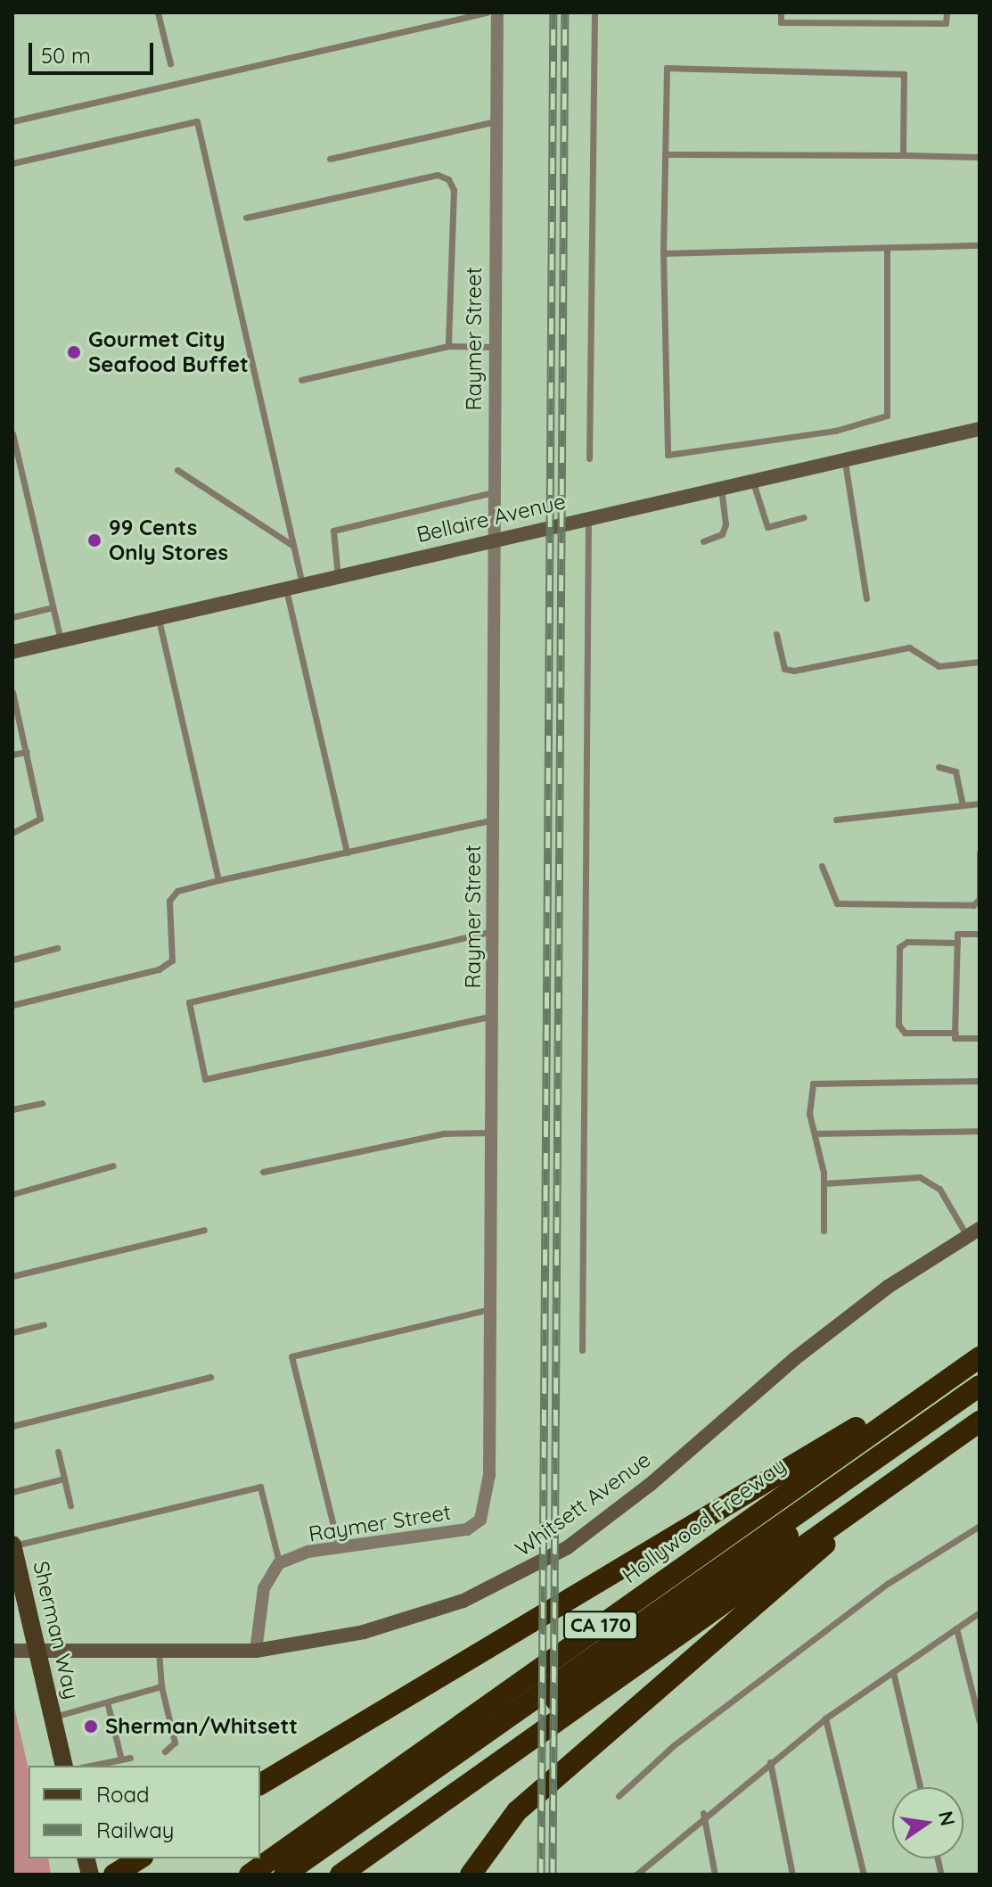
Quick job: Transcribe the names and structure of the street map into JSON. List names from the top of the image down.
{
  "streets": {
    "highway": ["Hollywood Freeway", "CA 170"],
    "main road": ["Bellaire Avenue", "Whitsett Avenue", "Sherman Way"],
    "street": ["Raymer Street"]
  },
  "crossings": [
    ["Raymer Street", "Bellaire Avenue"],
    ["Whitsett Avenue", "Sherman Way"]
  ],
  "places": ["Gourmet City Seafood Buffet", "99 Cents Only Stores", "Sherman/Whitsett"],
  "legend": ["Road", "Railway"],
  "scale_bar": "50 m",
  "north": "right"
}
